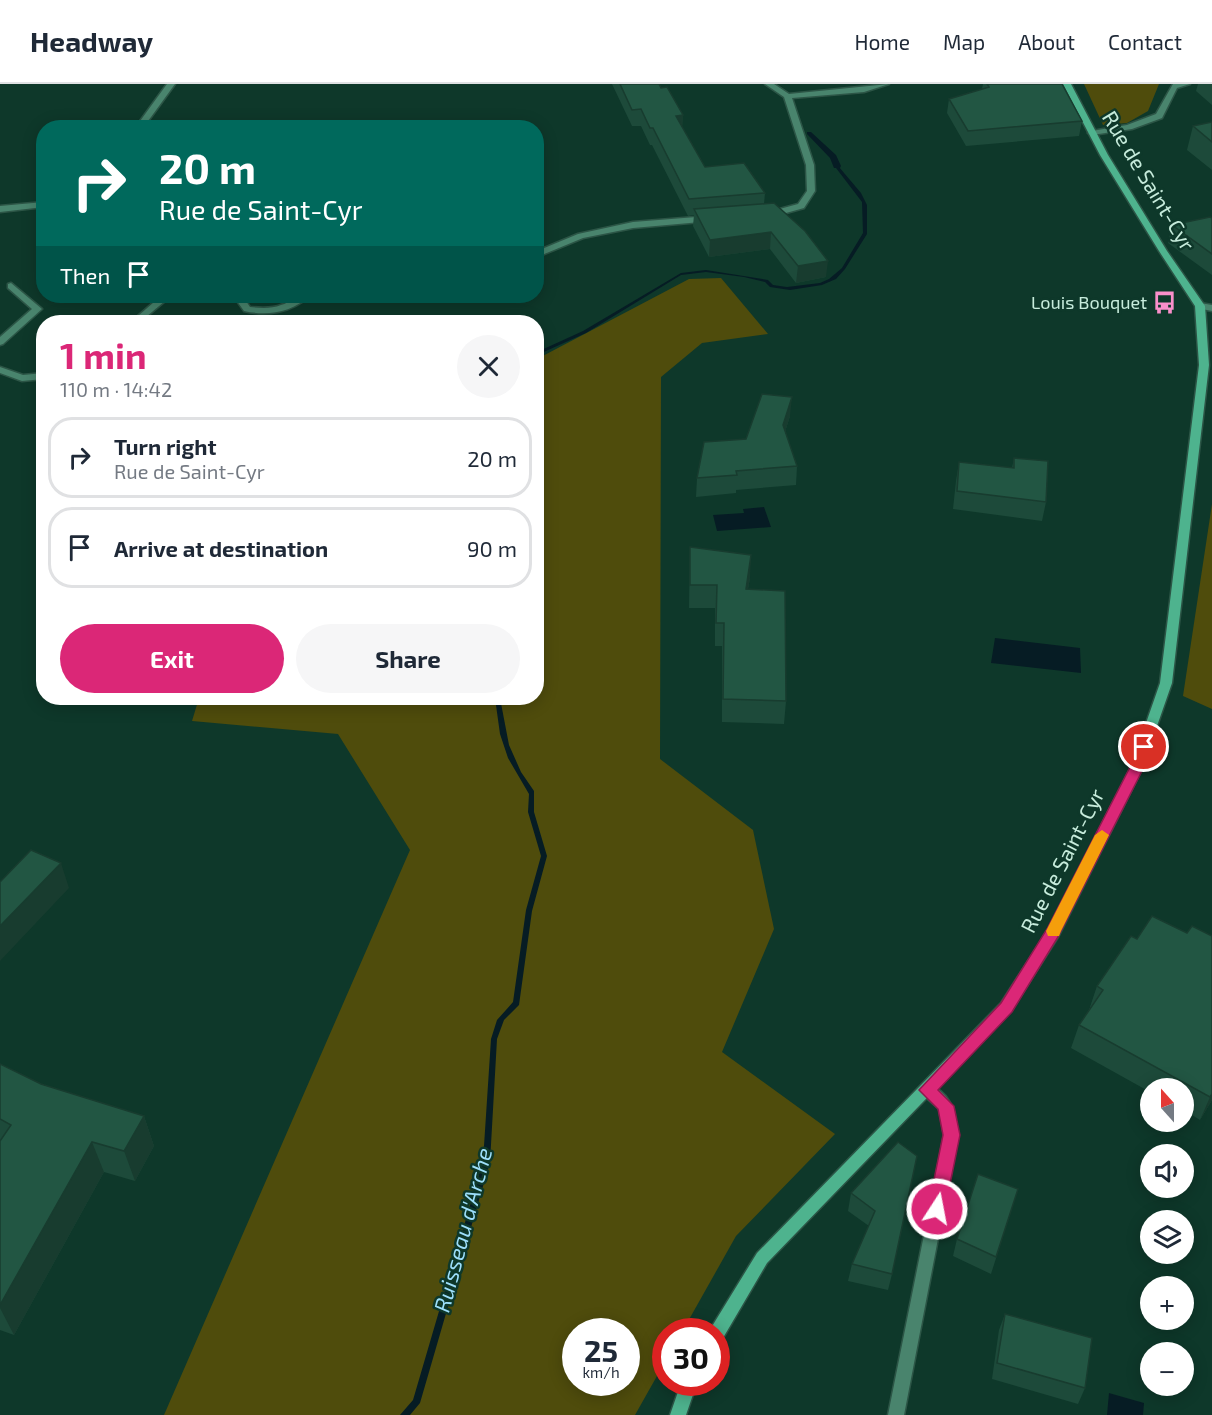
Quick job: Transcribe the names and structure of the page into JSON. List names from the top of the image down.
{
  "streets": {
    "main road": ["Rue de Saint-Cyr"]
  },
  "water": ["Ruisseau d'Arche"],
  "places": {
    "bus stop": ["Louis Bouquet"]
  },
  "north": "top",
  "page": {
    "header": "Headway",
    "nav": [
      "Home",
      "Map",
      "About",
      "Contact"
    ],
    "turn": ["20 m", "Rue de Saint-Cyr"],
    "then": "Then",
    "heading": ["1 min", "110 m · 14:42"],
    "list": [
      {
        "name": "Turn right",
        "note": "Rue de Saint-Cyr",
        "value": "20 m"
      },
      {
        "name": "Arrive at destination",
        "value": "90 m"
      }
    ],
    "buttons": ["Exit", "Share"],
    "map_buttons": ["+", "−"],
    "speed": "25 km/h",
    "limit": "30"
  }
}
